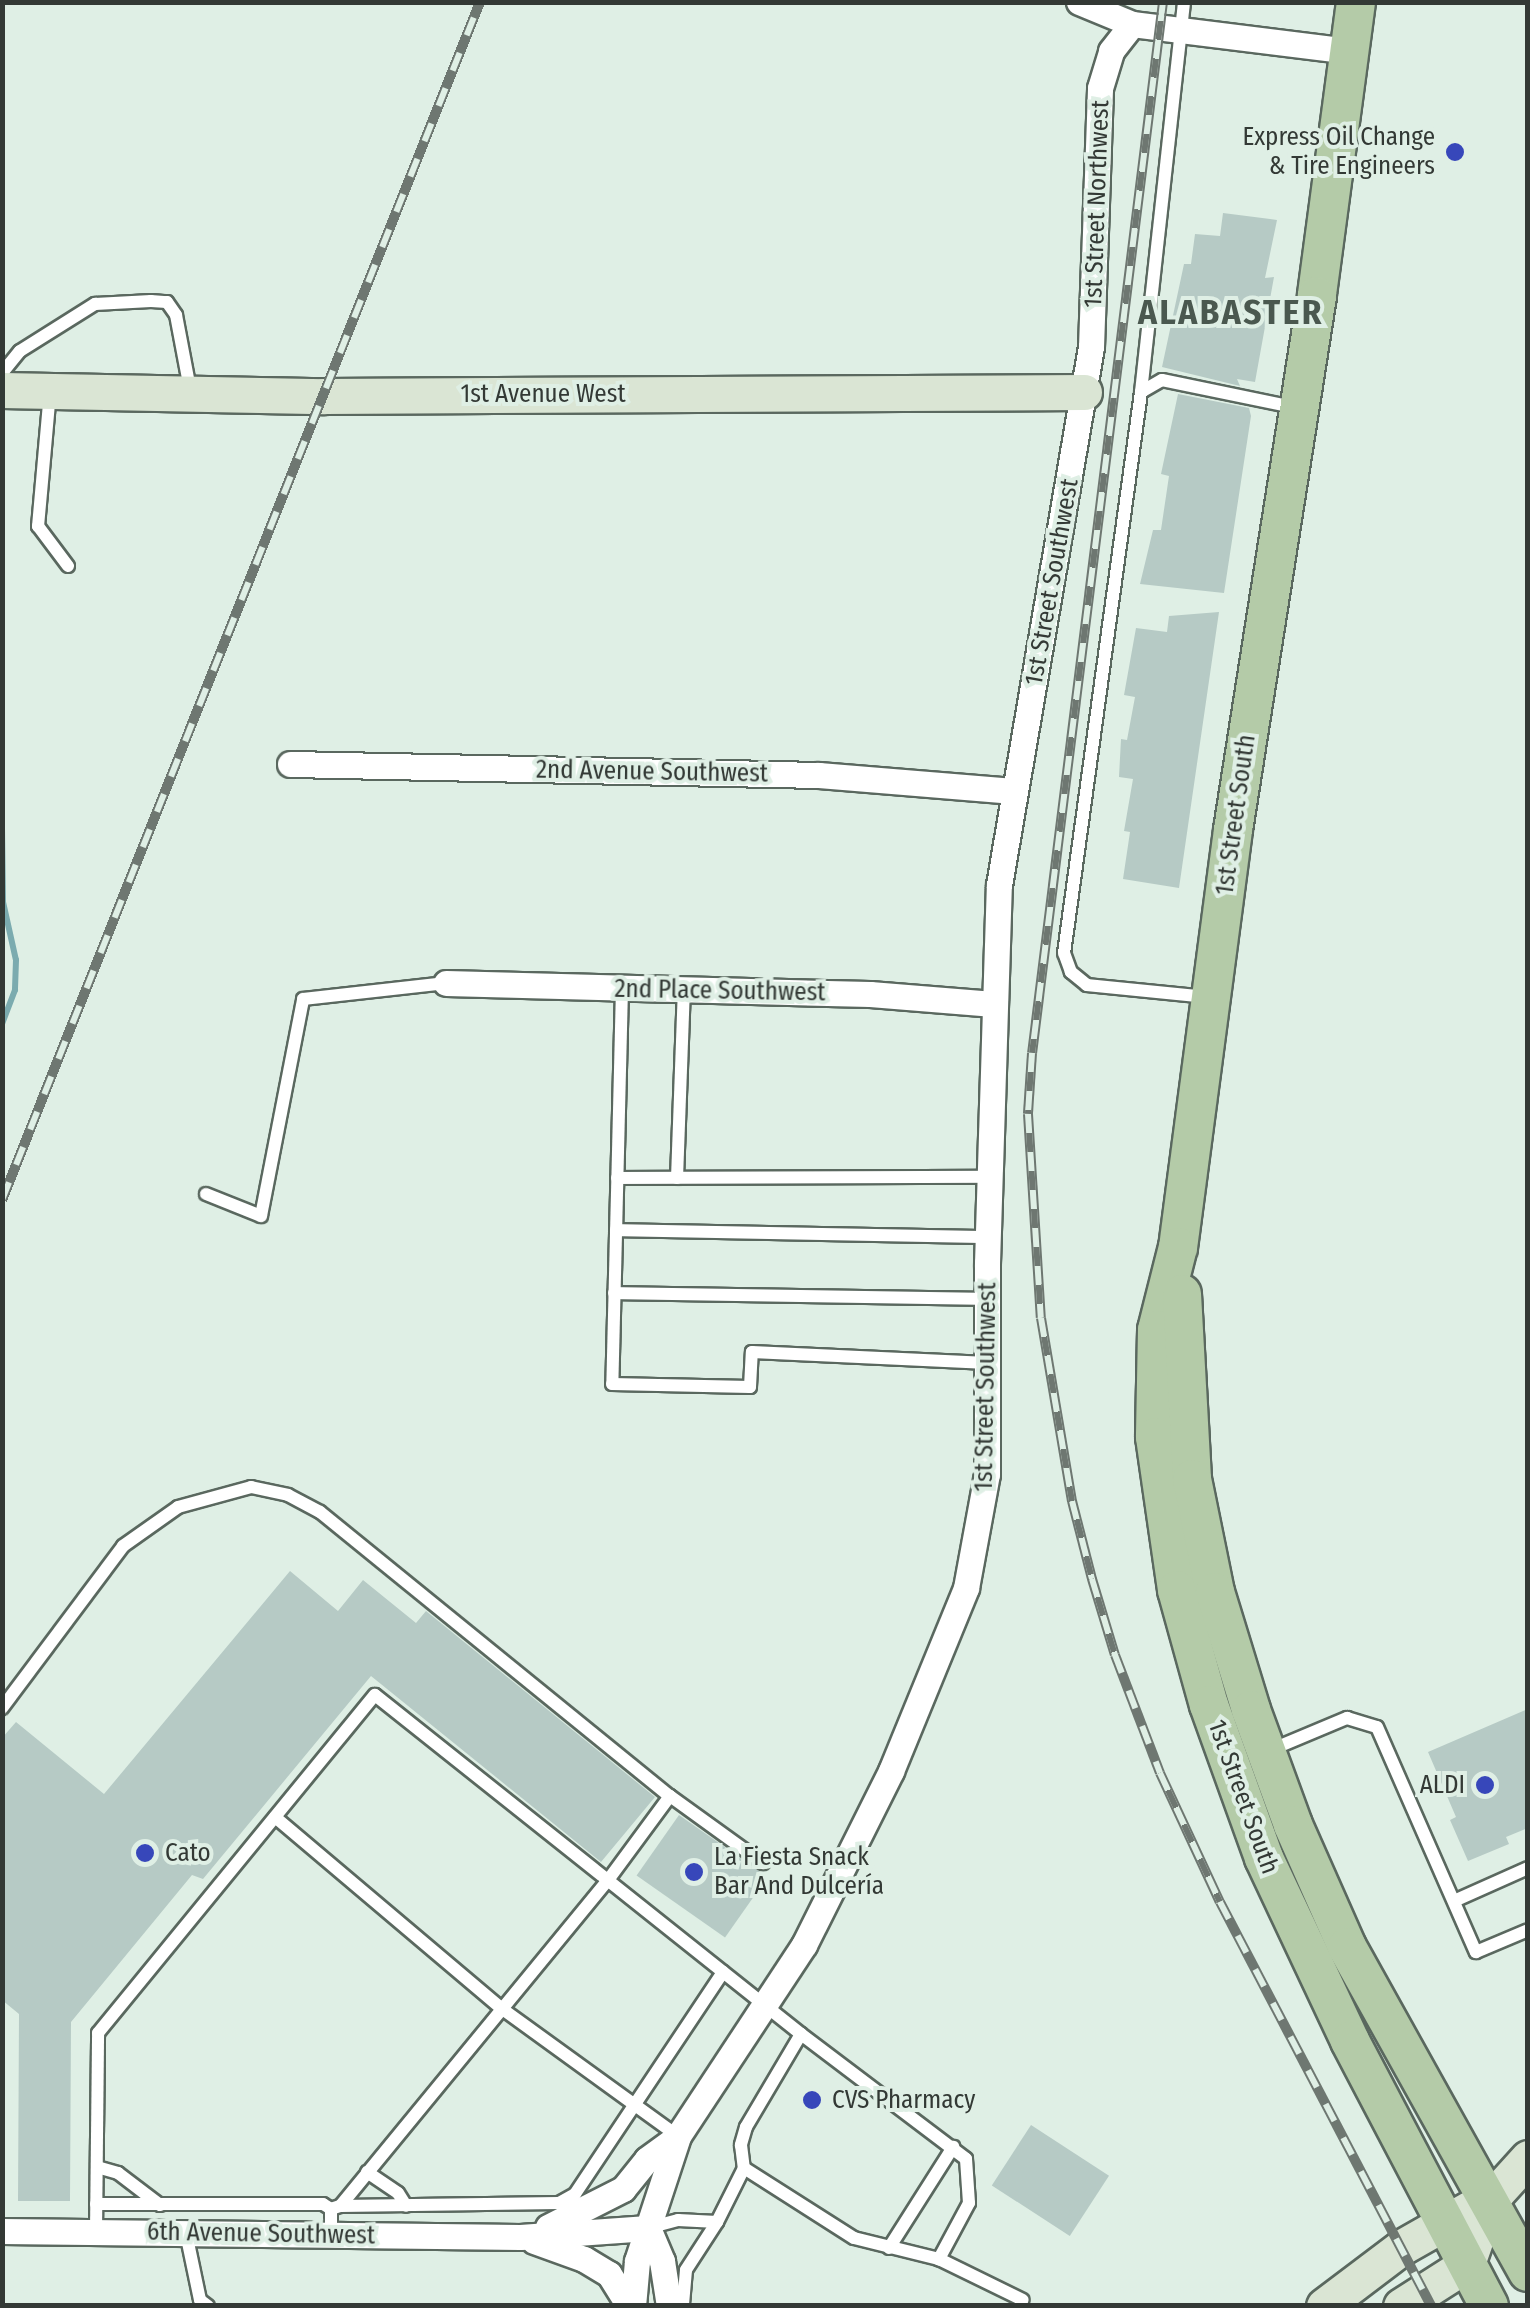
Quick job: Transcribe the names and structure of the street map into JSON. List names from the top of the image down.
{
  "streets": {
    "main road": ["1st Street South"],
    "street": [
      "1st Street Northwest",
      "1st Avenue West",
      "1st Street Southwest",
      "2nd Avenue Southwest",
      "2nd Place Southwest",
      "6th Avenue Southwest"
    ]
  },
  "crossings": [
    ["1st Street Northwest", "1st Avenue West"],
    ["1st Street Northwest", "1st Street Southwest"],
    ["1st Avenue West", "1st Street Southwest"],
    ["1st Street Southwest", "2nd Avenue Southwest"],
    ["1st Street Southwest", "2nd Place Southwest"],
    ["1st Street Southwest", "6th Avenue Southwest"]
  ],
  "districts": ["ALABASTER"],
  "places": [
    "Express Oil Change & Tire Engineers",
    "ALDI",
    "Cato",
    "La Fiesta Snack Bar And Dulcería",
    "CVS Pharmacy"
  ]
}
